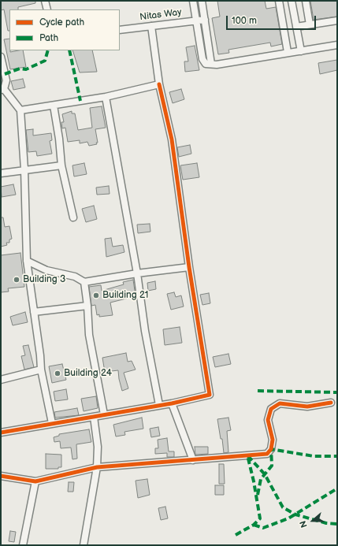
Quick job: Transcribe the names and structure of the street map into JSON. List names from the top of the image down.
{
  "streets": {
    "street": ["Nitas Way"]
  },
  "places": ["Building 3", "Building 21", "Building 24"],
  "legend": ["Cycle path", "Path"],
  "scale_bar": "100 m",
  "north": "left"
}
